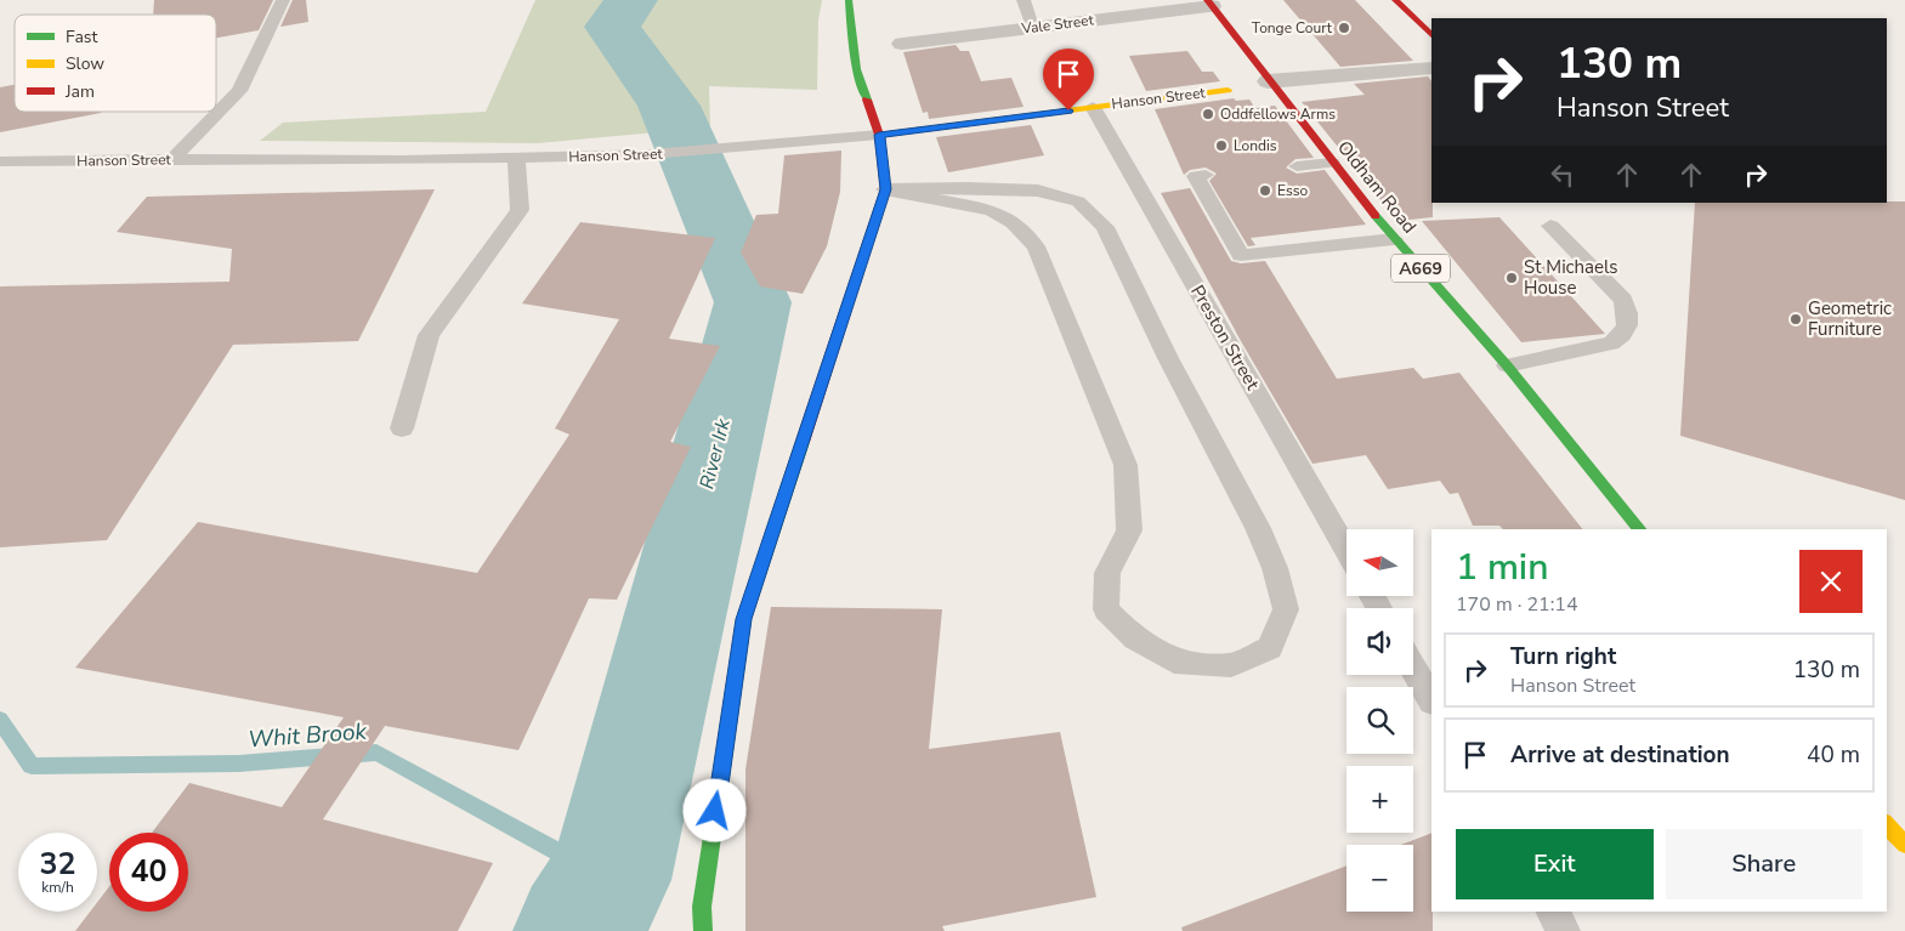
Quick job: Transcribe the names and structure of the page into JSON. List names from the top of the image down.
{
  "streets": {
    "street": [
      "Vale Street",
      "Hanson Street",
      "Oldham Road",
      "A669"
    ],
    "lane": ["Preston Street"]
  },
  "crossings": [
    ["Vale Street", "Oldham Road"],
    ["Hanson Street", "Preston Street"]
  ],
  "water": ["River Irk", "Whit Brook"],
  "places": [
    "Tonge Court",
    "Oddfellows Arms",
    "Londis",
    "Esso",
    "St Michaels House",
    "Geometric Furniture"
  ],
  "legend": ["Fast", "Slow", "Jam"],
  "north": "left",
  "page": {
    "turn": ["130 m", "Hanson Street"],
    "map_buttons": ["+", "−"],
    "heading": ["1 min", "170 m · 21:14"],
    "list": [
      {
        "name": "Turn right",
        "note": "Hanson Street",
        "value": "130 m"
      },
      {
        "name": "Arrive at destination",
        "value": "40 m"
      }
    ],
    "buttons": ["Exit", "Share"],
    "speed": "32 km/h",
    "limit": "40"
  }
}
